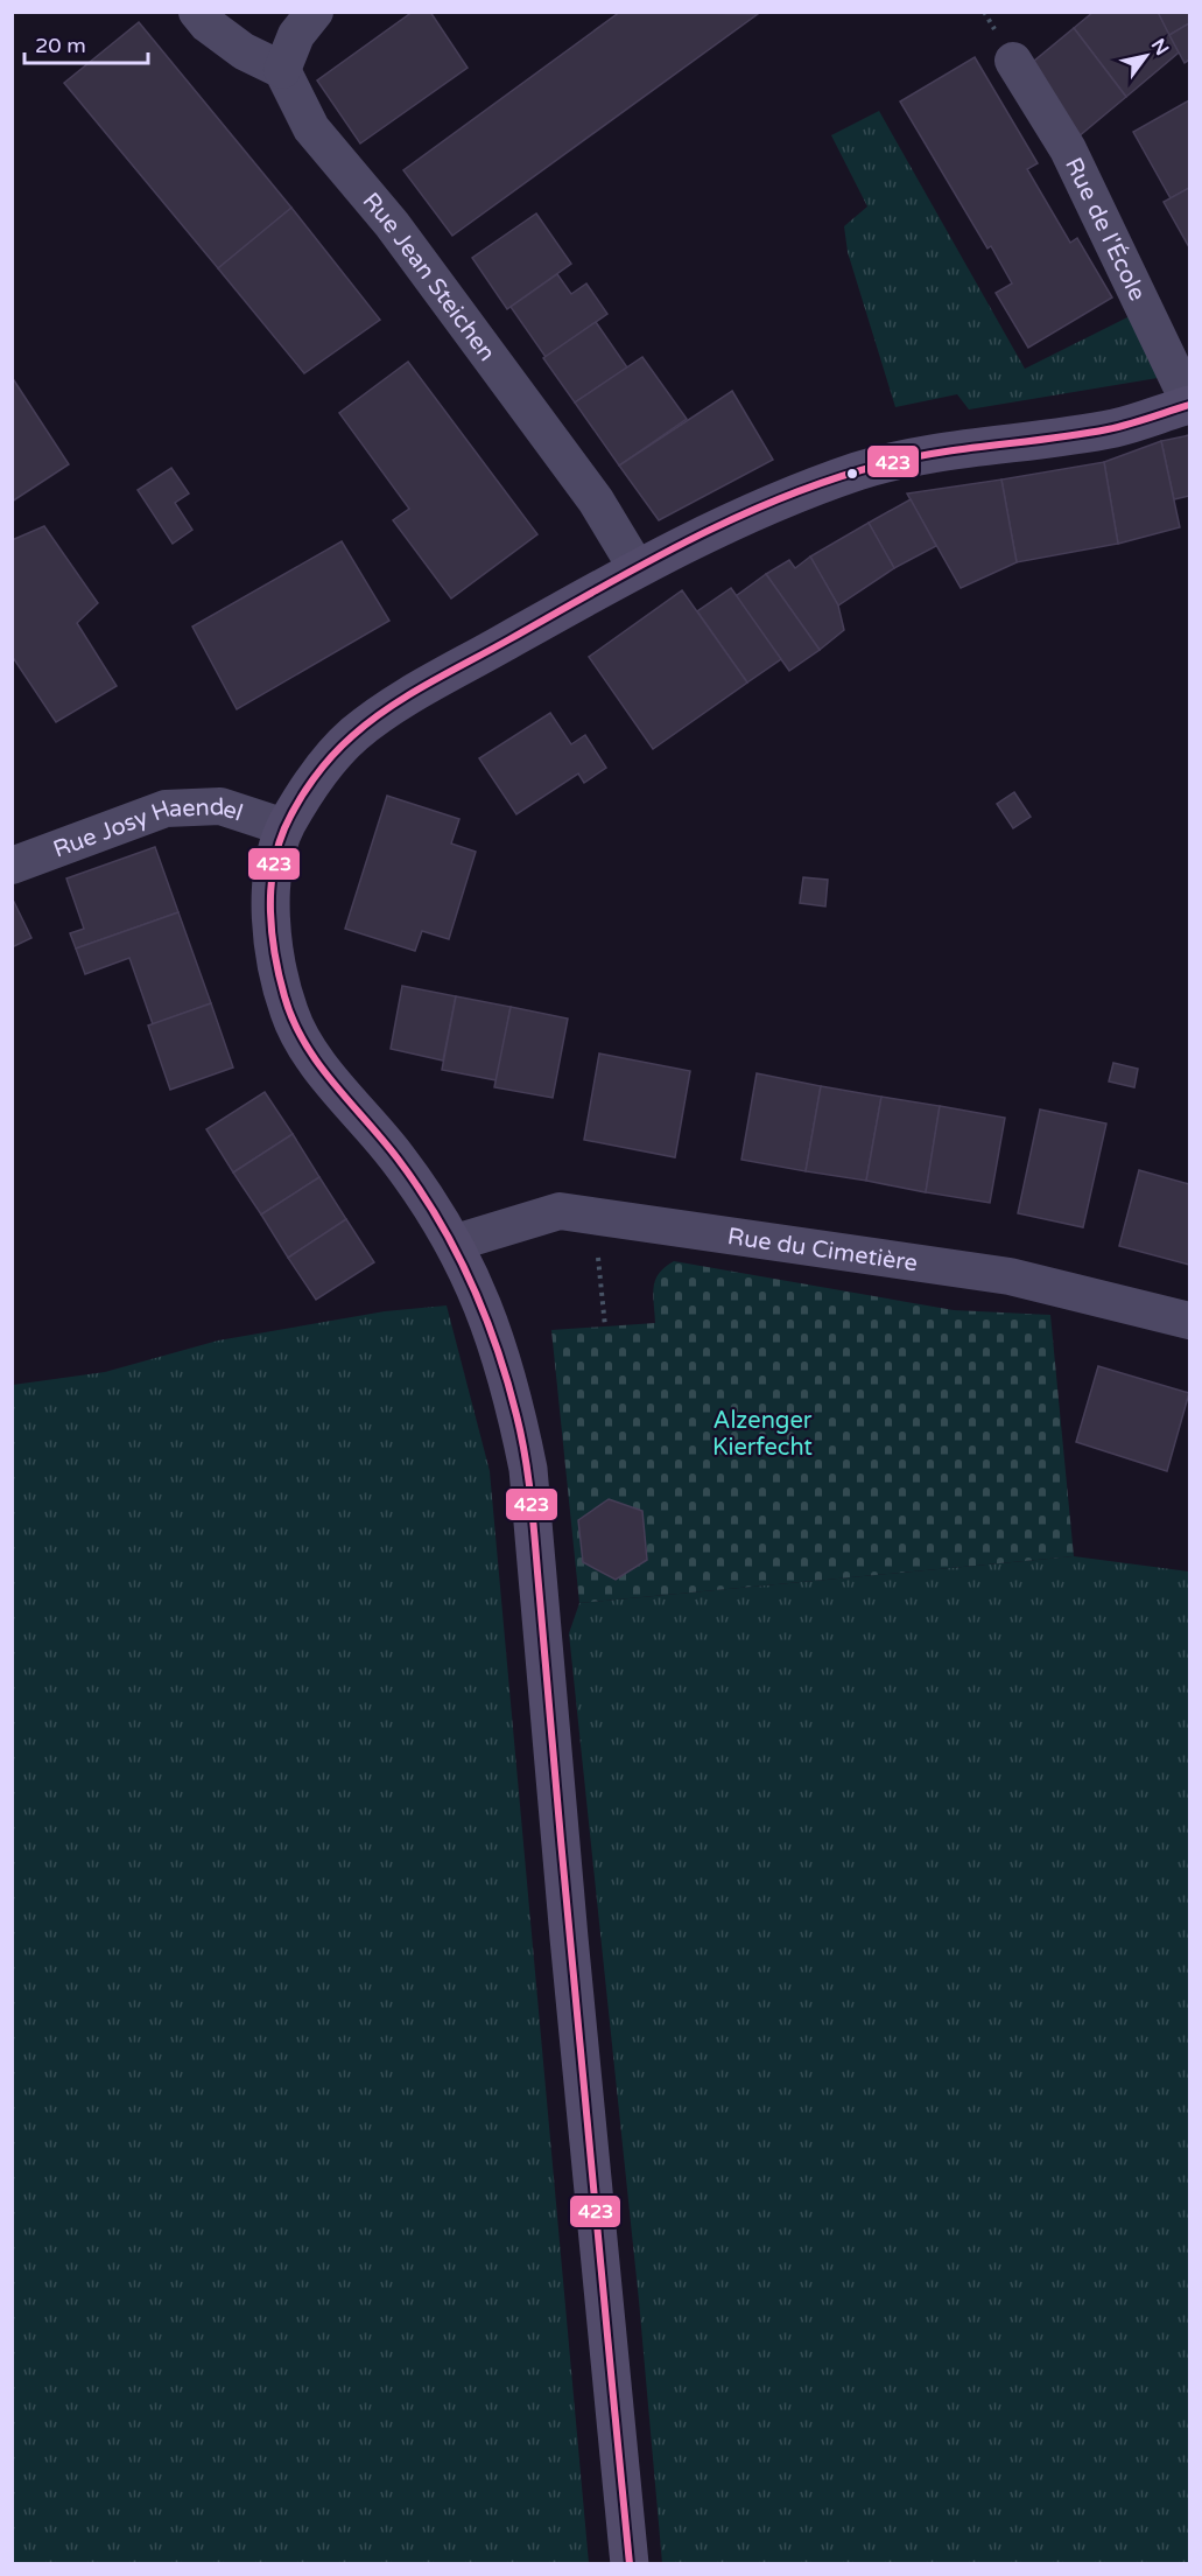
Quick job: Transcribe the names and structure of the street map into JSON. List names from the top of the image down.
{
  "streets": {
    "street": [
      "Rue de l'École",
      "Rue Jean Steichen",
      "Rue Josy Haendel",
      "Rue du Cimetière"
    ]
  },
  "parks": ["Alzenger Kierfecht"],
  "lines": ["transit line 423"],
  "scale_bar": "20 m",
  "north": "top right"
}
